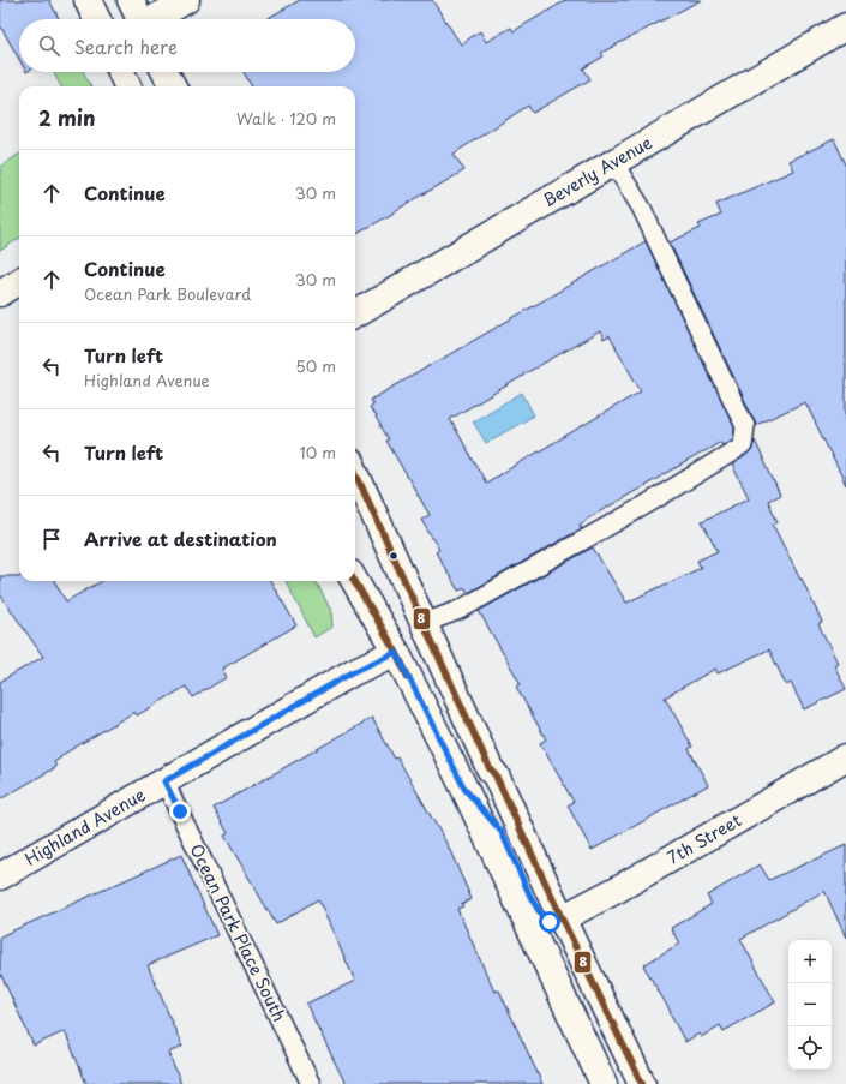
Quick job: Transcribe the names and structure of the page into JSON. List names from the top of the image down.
{
  "streets": {
    "street": ["Beverly Avenue", "Highland Avenue", "7th Street"],
    "lane": ["Ocean Park Place South"]
  },
  "crossings": [
    ["Highland Avenue", "Ocean Park Place South"]
  ],
  "lines": ["transit line 8"],
  "page": {
    "search": "Search here",
    "heading": ["2 min", "Walk · 120 m"],
    "list": [
      ["Continue", "30 m"],
      ["Continue", "Ocean Park Boulevard", "30 m"],
      ["Turn left", "Highland Avenue", "50 m"],
      ["Turn left", "10 m"],
      "Arrive at destination"
    ],
    "map_buttons": ["+", "−"]
  }
}
